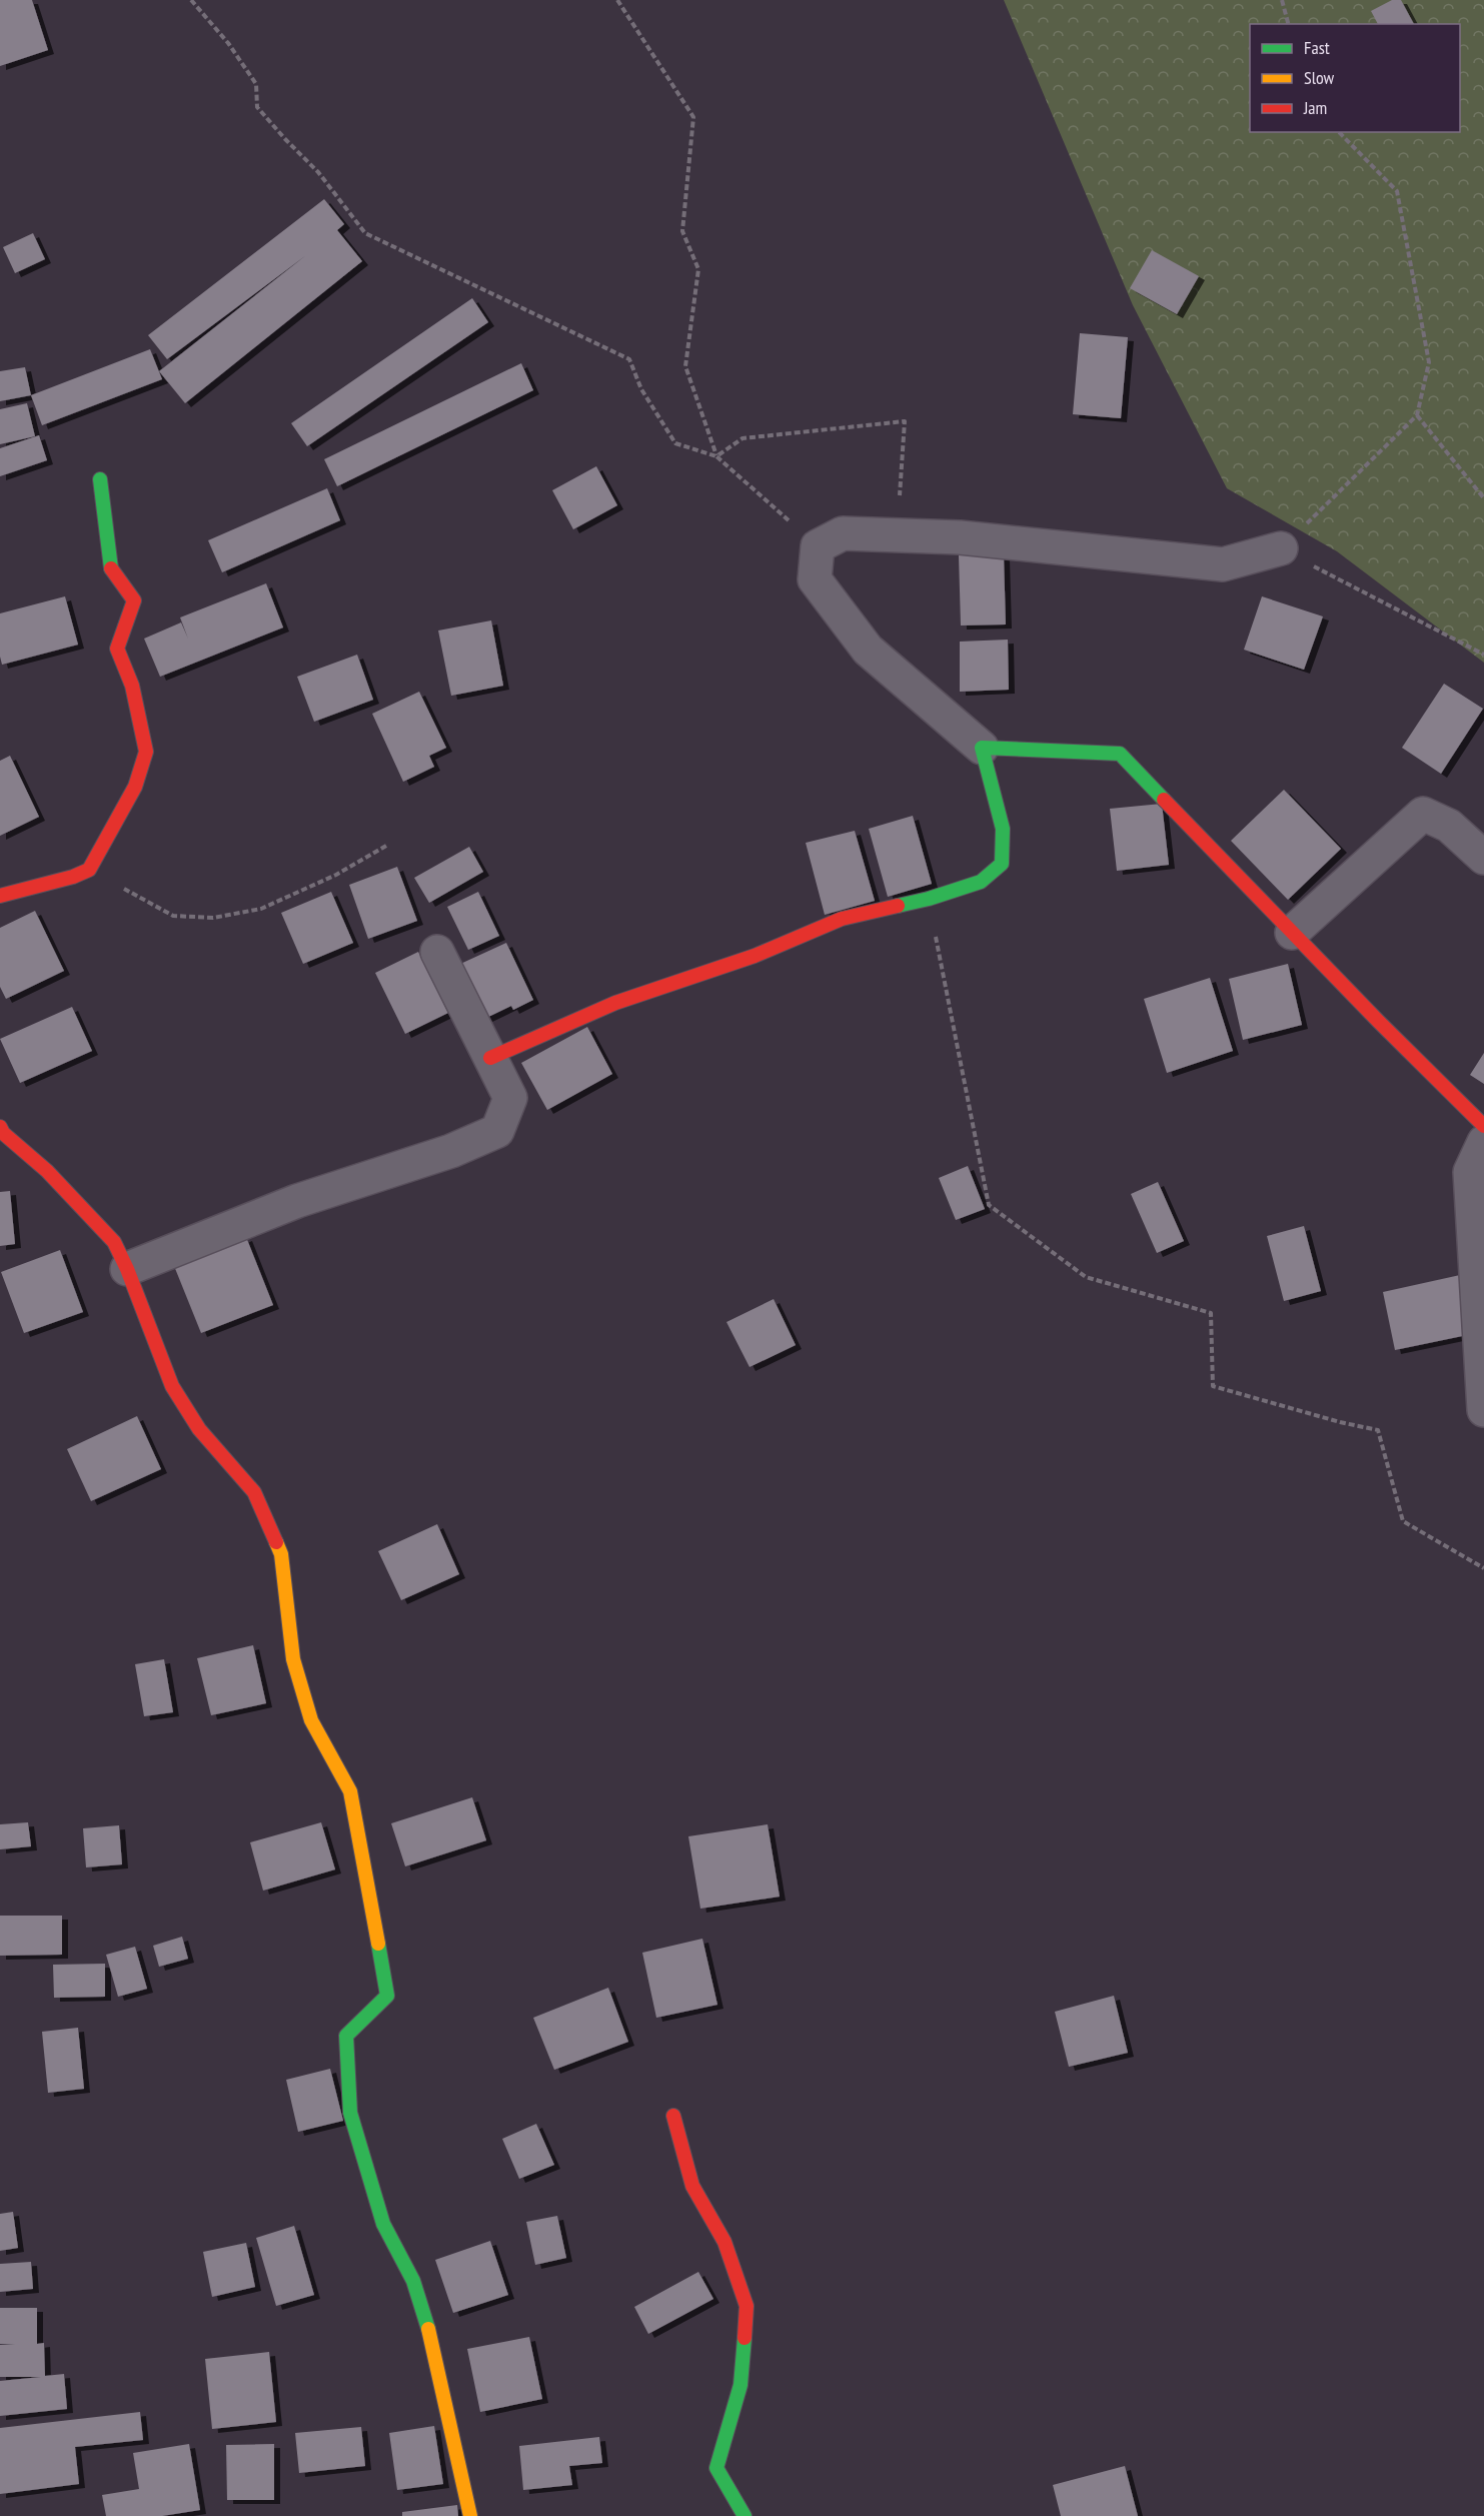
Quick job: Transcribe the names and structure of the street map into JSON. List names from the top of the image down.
{
  "legend": ["Fast", "Slow", "Jam"]
}
